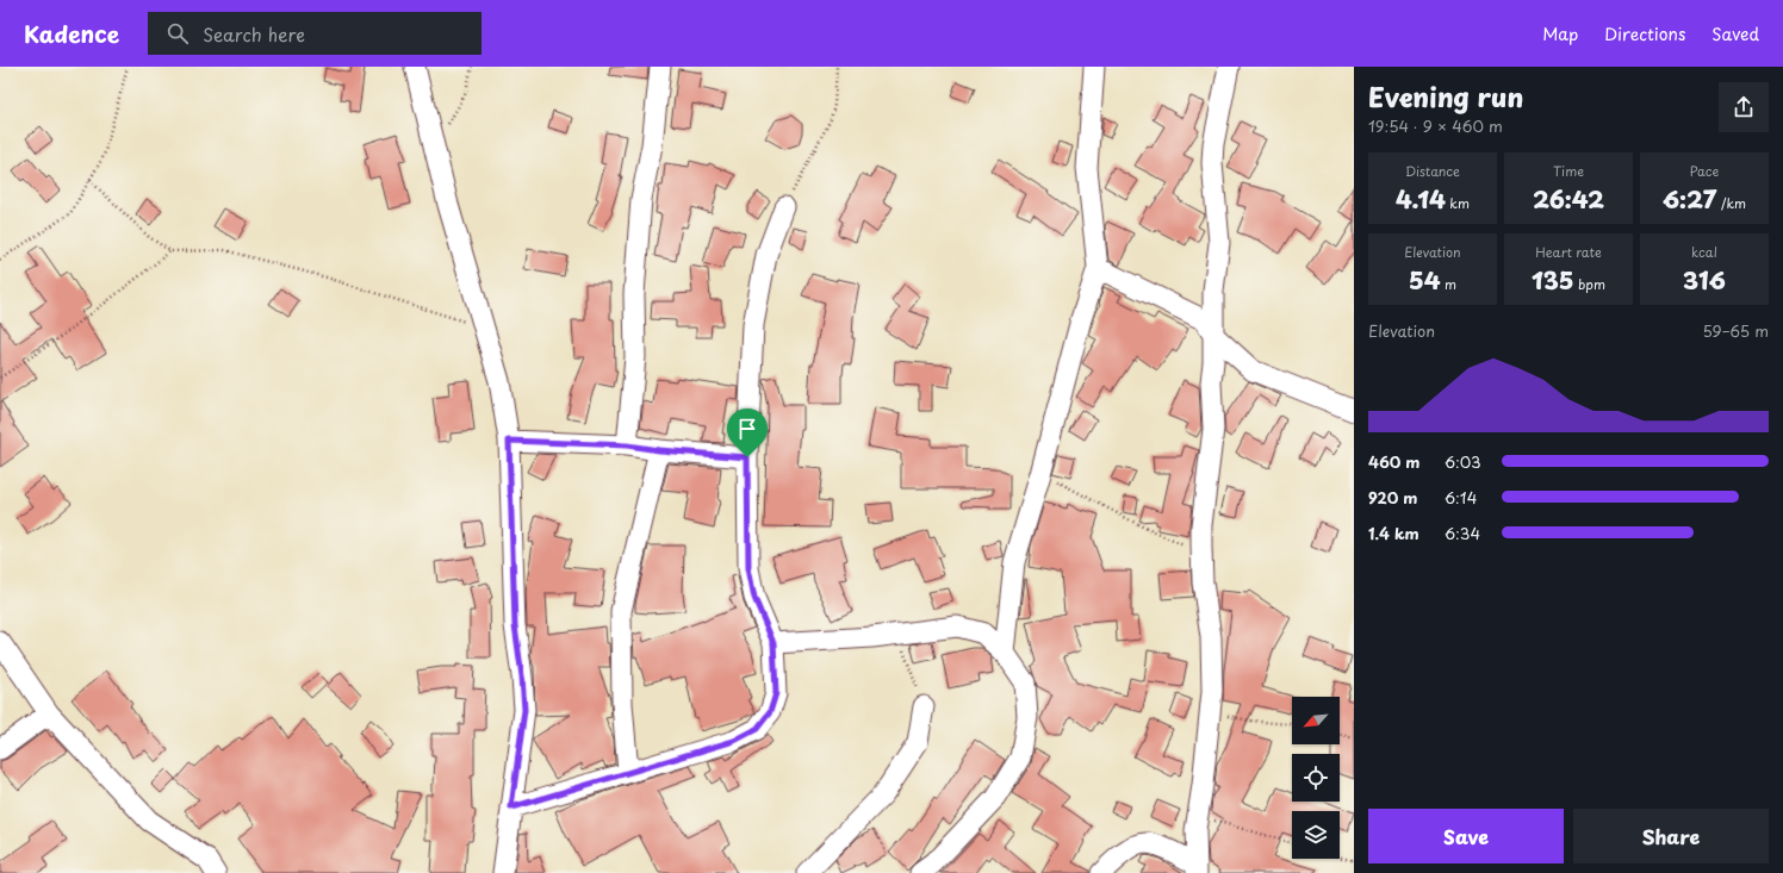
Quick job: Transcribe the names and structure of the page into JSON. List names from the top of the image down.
{
  "north": "bottom left",
  "page": {
    "header": "Kadence",
    "search": "Search here",
    "nav": ["Map", "Directions", "Saved"],
    "heading": ["Evening run", "19:54 · 9 × 460 m"],
    "stats": [
      ["Distance", "4.14 km"],
      ["Time", "26:42"],
      ["Pace", "6:27 /km"],
      ["Elevation", "54 m"],
      ["Heart rate", "135 bpm"],
      ["kcal", "316"]
    ],
    "chart": ["Elevation", "59–65 m"],
    "list": [
      {
        "name": "460 m",
        "note": "6:03"
      },
      {
        "name": "920 m",
        "note": "6:14"
      },
      {
        "name": "1.4 km",
        "note": "6:34"
      }
    ],
    "buttons": ["Save", "Share"]
  }
}
